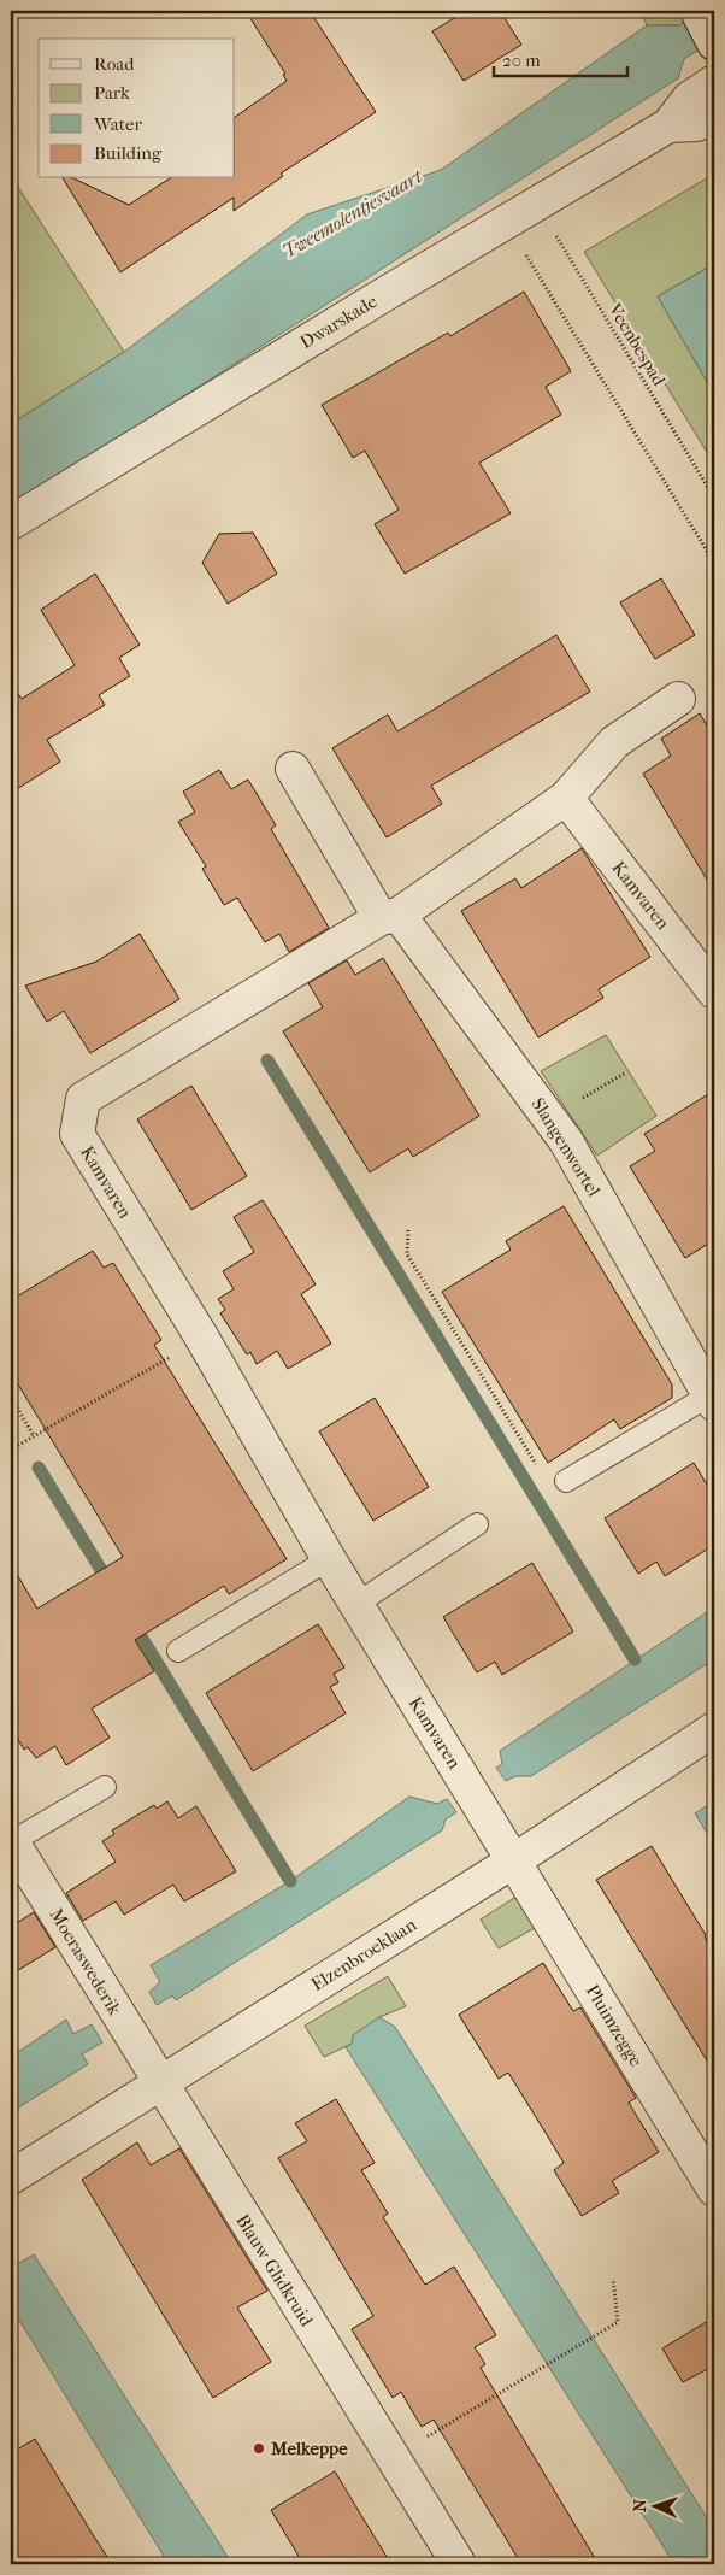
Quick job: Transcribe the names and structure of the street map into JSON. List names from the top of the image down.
{
  "streets": {
    "street": [
      "Dwarskade",
      "Kamvaren",
      "Slangenwortel",
      "Elzenbroeklaan",
      "Moeraswederik",
      "Pluimzegge",
      "Blauw Glidkruid"
    ],
    "path": ["Veenbespad"]
  },
  "crossings": [
    ["Dwarskade", "Veenbespad"],
    ["Kamvaren", "Slangenwortel"],
    ["Kamvaren", "Elzenbroeklaan"],
    ["Kamvaren", "Pluimzegge"],
    ["Elzenbroeklaan", "Moeraswederik"],
    ["Elzenbroeklaan", "Pluimzegge"],
    ["Elzenbroeklaan", "Blauw Glidkruid"],
    ["Moeraswederik", "Blauw Glidkruid"]
  ],
  "water": ["Tweemolentjesvaart"],
  "places": ["Melkeppe"],
  "legend": [
    "Road",
    "Park",
    "Water",
    "Building"
  ],
  "scale_bar": "20 m",
  "north": "left"
}
